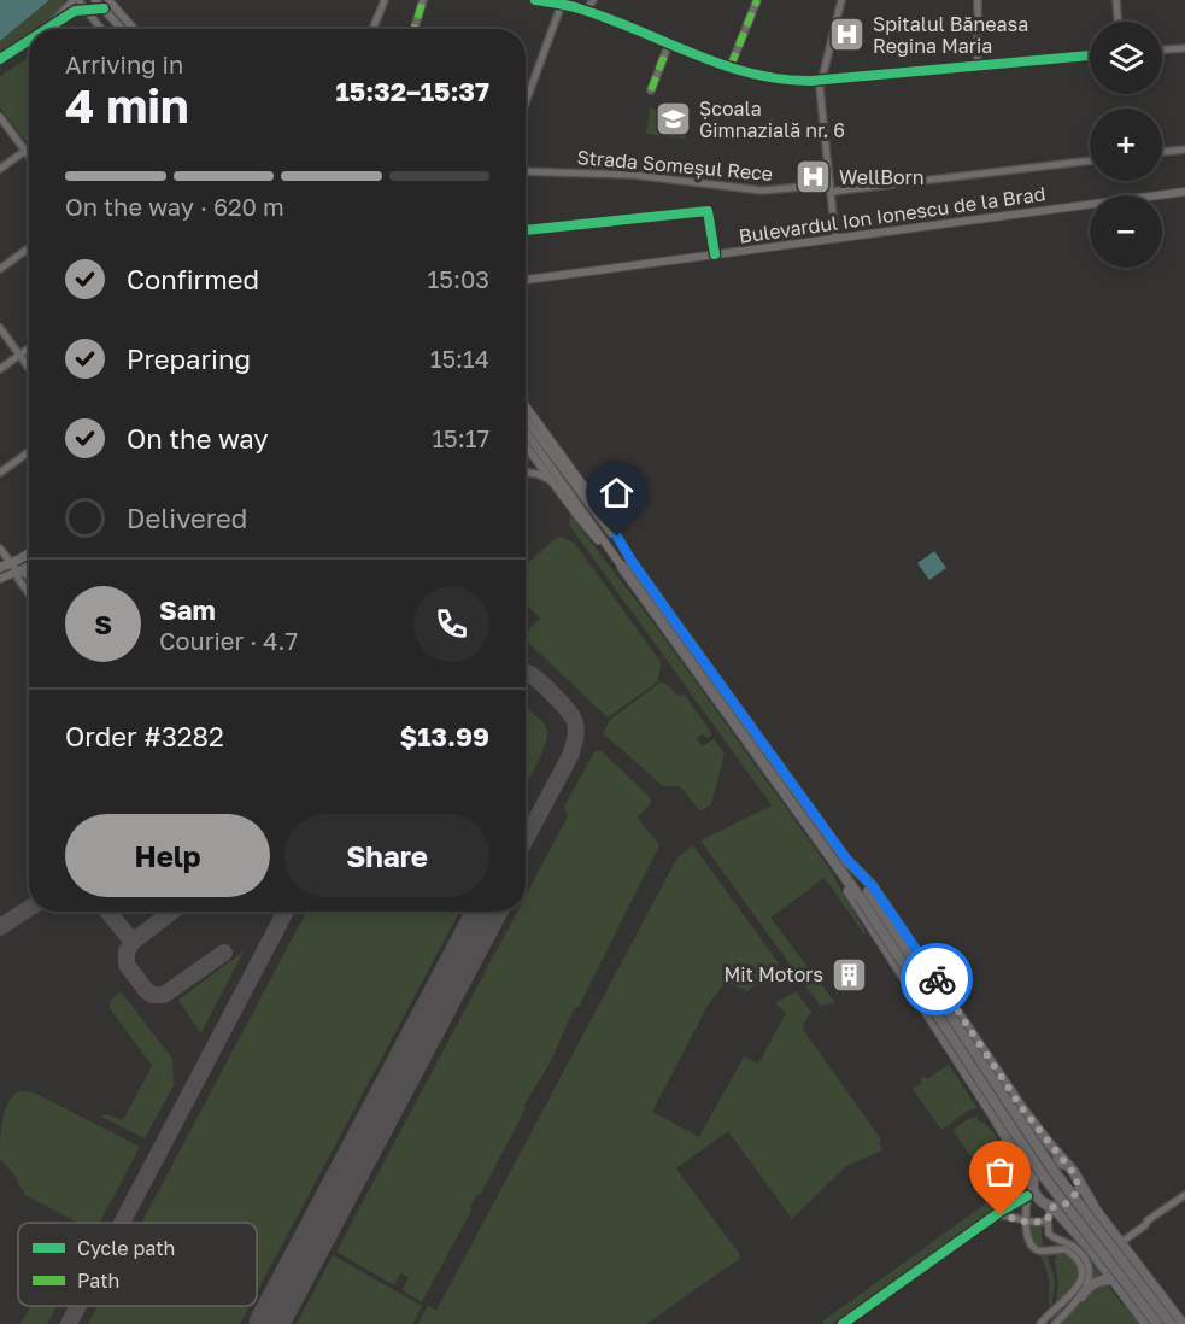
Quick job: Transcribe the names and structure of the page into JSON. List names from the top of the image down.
{
  "streets": {
    "main road": ["Bulevardul Ion Ionescu de la Brad"],
    "street": ["Strada Someșul Rece"]
  },
  "places": {
    "hospital": ["Spitalul Băneasa Regina Maria", "WellBorn"],
    "school or university": ["Școala Gimnazială nr. 6"],
    "building": ["Mit Motors"]
  },
  "legend": ["Cycle path", "Path"],
  "page": {
    "map_buttons": ["+", "−"],
    "heading": ["4 min", "Arriving in", "15:32–15:37"],
    "panel": [
      "Sam",
      "Courier · 4.7",
      "Order #3282",
      "$13.99"
    ],
    "bar": "On the way · 620 m",
    "list": [
      ["Confirmed", "15:03"],
      ["Preparing", "15:14"],
      ["On the way", "15:17"],
      "Delivered"
    ],
    "round": "S",
    "buttons": ["Help", "Share"]
  }
}
